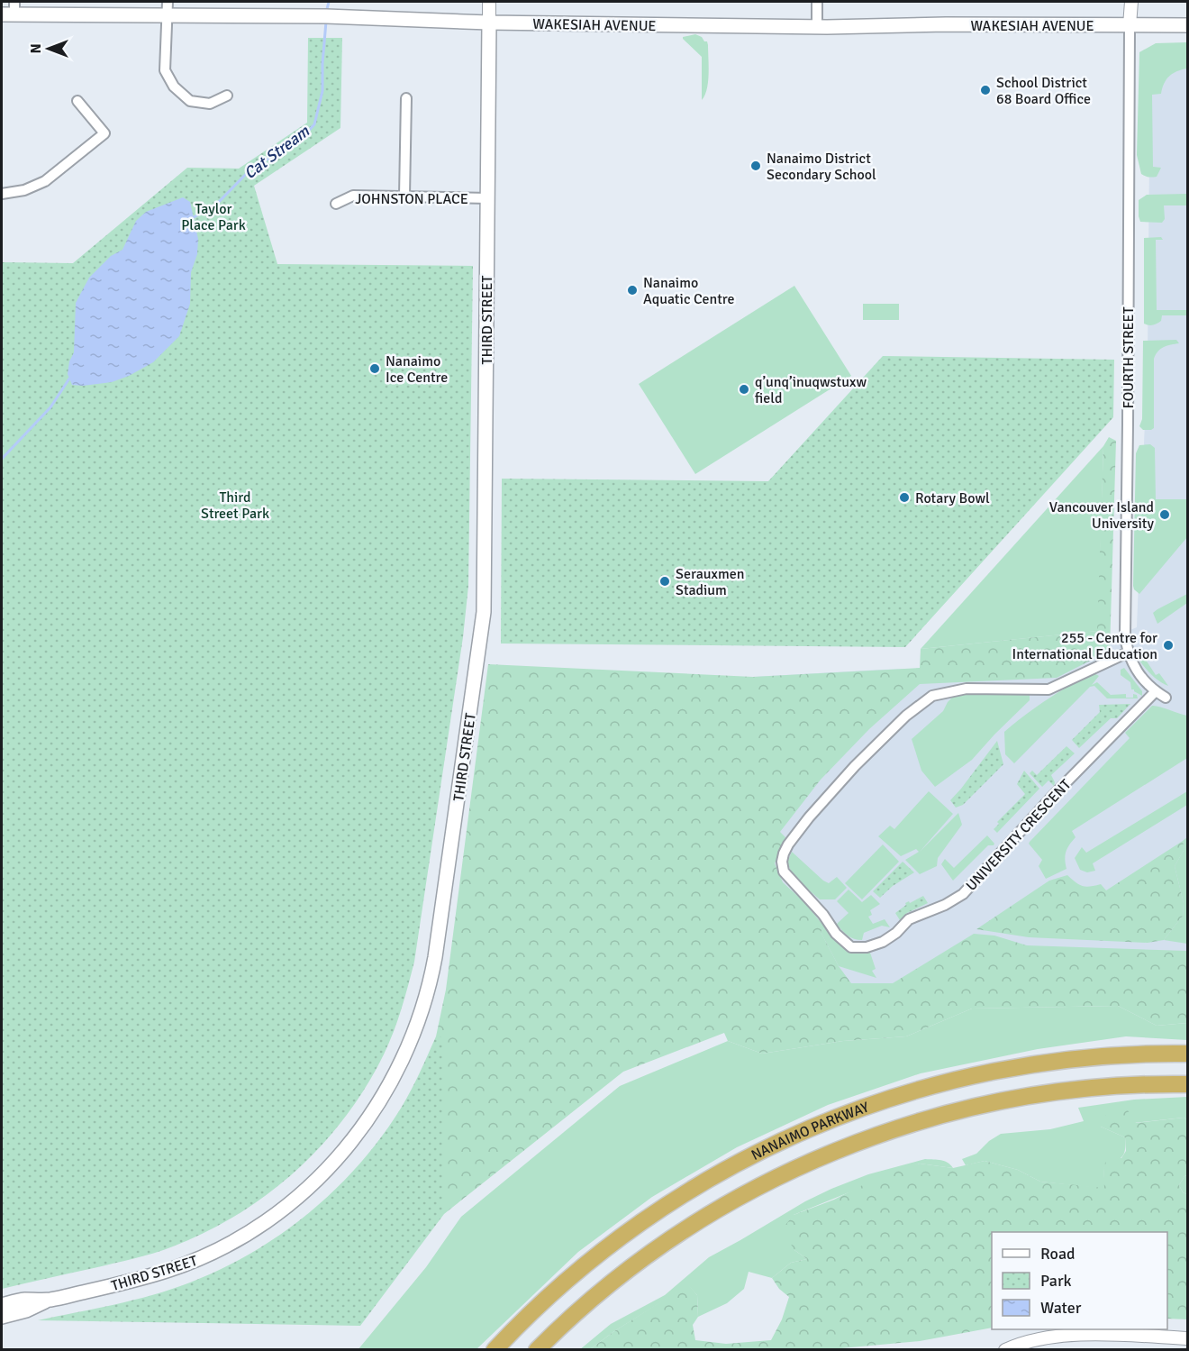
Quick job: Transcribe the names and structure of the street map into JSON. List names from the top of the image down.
{
  "streets": {
    "highway": ["NANAIMO PARKWAY"],
    "main road": ["WAKESIAH AVENUE", "THIRD STREET"],
    "street": ["JOHNSTON PLACE", "FOURTH STREET", "UNIVERSITY CRESCENT"]
  },
  "crossings": [
    ["WAKESIAH AVENUE", "THIRD STREET"],
    ["WAKESIAH AVENUE", "FOURTH STREET"],
    ["JOHNSTON PLACE", "THIRD STREET"],
    ["FOURTH STREET", "UNIVERSITY CRESCENT"]
  ],
  "water": ["Cat Stream"],
  "parks": ["Taylor Place Park", "Third Street Park"],
  "places": [
    "School District 68 Board Office",
    "Nanaimo District Secondary School",
    "Nanaimo Aquatic Centre",
    "Nanaimo Ice Centre",
    "q’unq’inuqwstuxw field",
    "Rotary Bowl",
    "Vancouver Island University",
    "Serauxmen Stadium",
    "255 - Centre for International Education"
  ],
  "legend": ["Road", "Park", "Water"],
  "north": "left"
}
